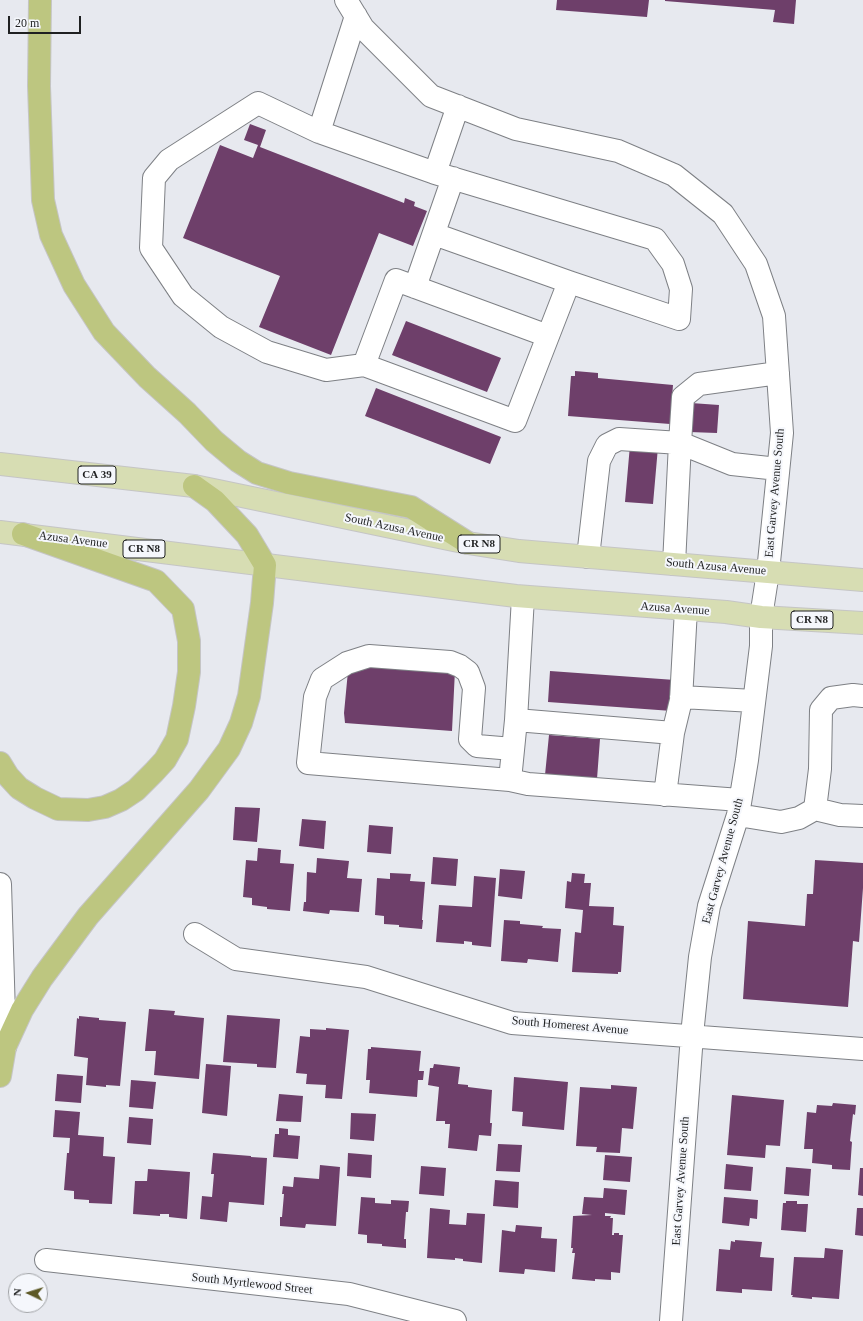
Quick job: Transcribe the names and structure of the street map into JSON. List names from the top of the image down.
{
  "streets": {
    "main road": [
      "CA 39",
      "South Azusa Avenue",
      "Azusa Avenue",
      "CR N8"
    ],
    "street": ["East Garvey Avenue South", "South Homerest Avenue", "South Myrtlewood Street"]
  },
  "crossings": [
    ["East Garvey Avenue South", "South Azusa Avenue"],
    ["East Garvey Avenue South", "Azusa Avenue"],
    ["East Garvey Avenue South", "CR N8"],
    ["East Garvey Avenue South", "South Homerest Avenue"],
    ["Azusa Avenue", "CR N8"]
  ],
  "scale_bar": "20 m",
  "north": "left"
}
